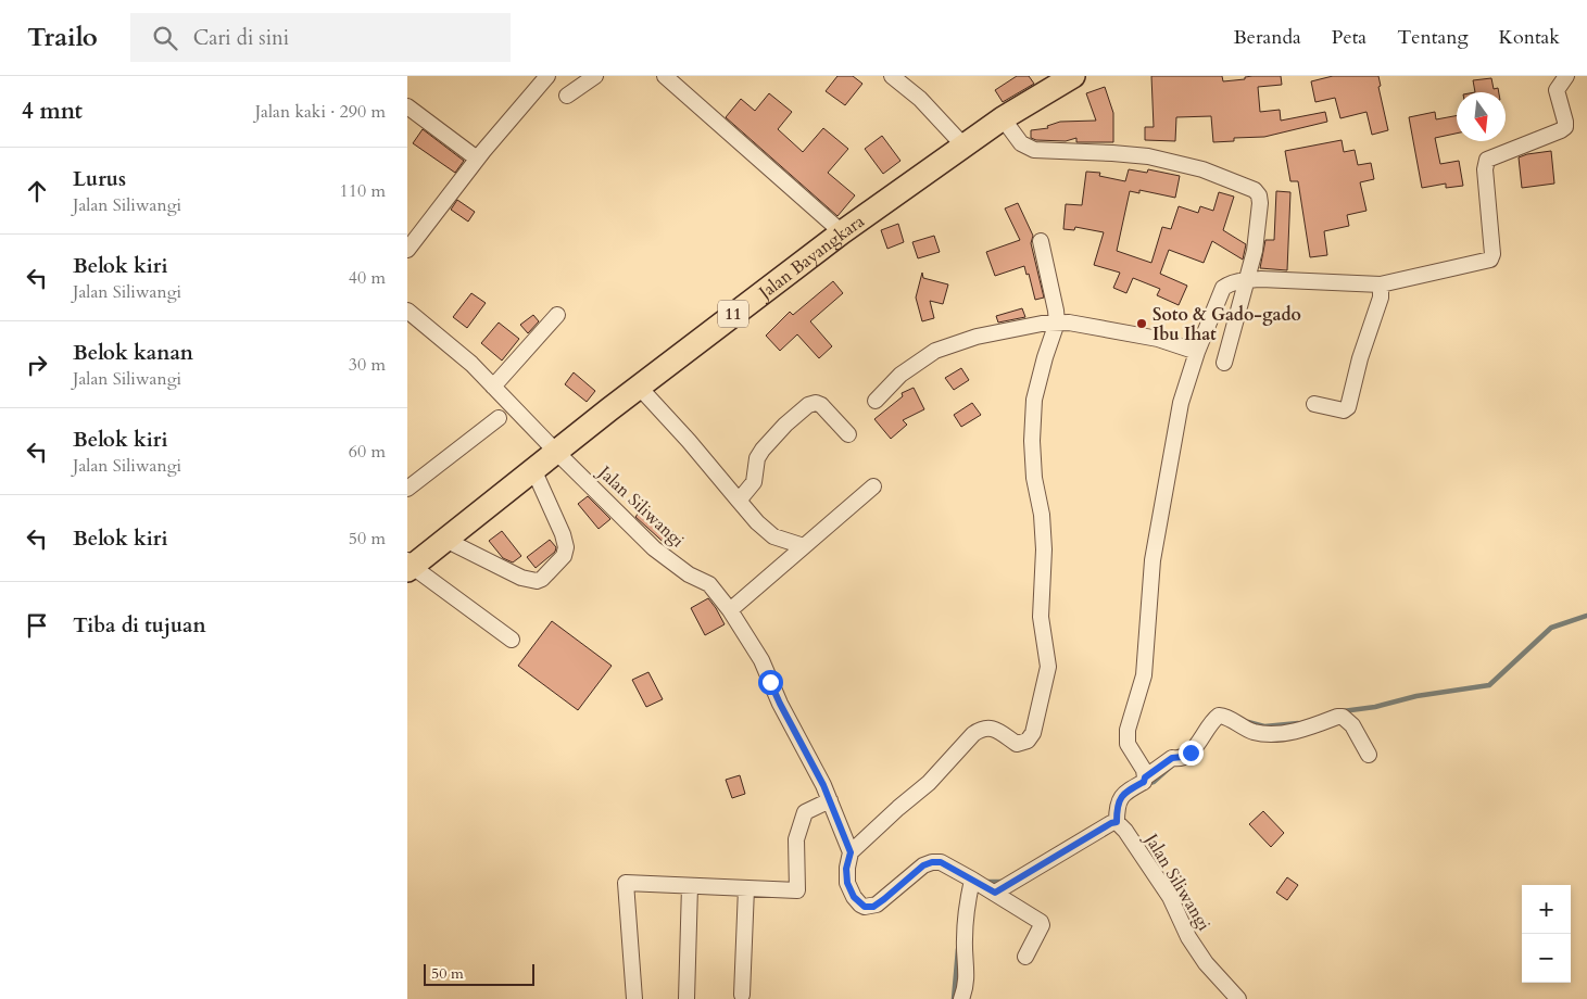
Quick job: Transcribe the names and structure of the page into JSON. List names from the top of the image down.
{
  "streets": {
    "highway": ["Jalan Bayangkara", "11"],
    "street": ["Jalan Siliwangi"]
  },
  "crossings": [
    ["Jalan Bayangkara", "Jalan Siliwangi"]
  ],
  "places": ["Soto & Gado-gado Ibu Ihat"],
  "scale_bar": "50 m",
  "north": "bottom",
  "page": {
    "header": "Trailo",
    "search": "Cari di sini",
    "nav": [
      "Beranda",
      "Peta",
      "Tentang",
      "Kontak"
    ],
    "heading": ["4 mnt", "Jalan kaki · 290 m"],
    "list": [
      ["Lurus", "Jalan Siliwangi", "110 m"],
      ["Belok kiri", "Jalan Siliwangi", "40 m"],
      ["Belok kanan", "Jalan Siliwangi", "30 m"],
      ["Belok kiri", "Jalan Siliwangi", "60 m"],
      ["Belok kiri", "50 m"],
      "Tiba di tujuan"
    ],
    "map_buttons": ["+", "−"],
    "scale": "50 m"
  }
}
